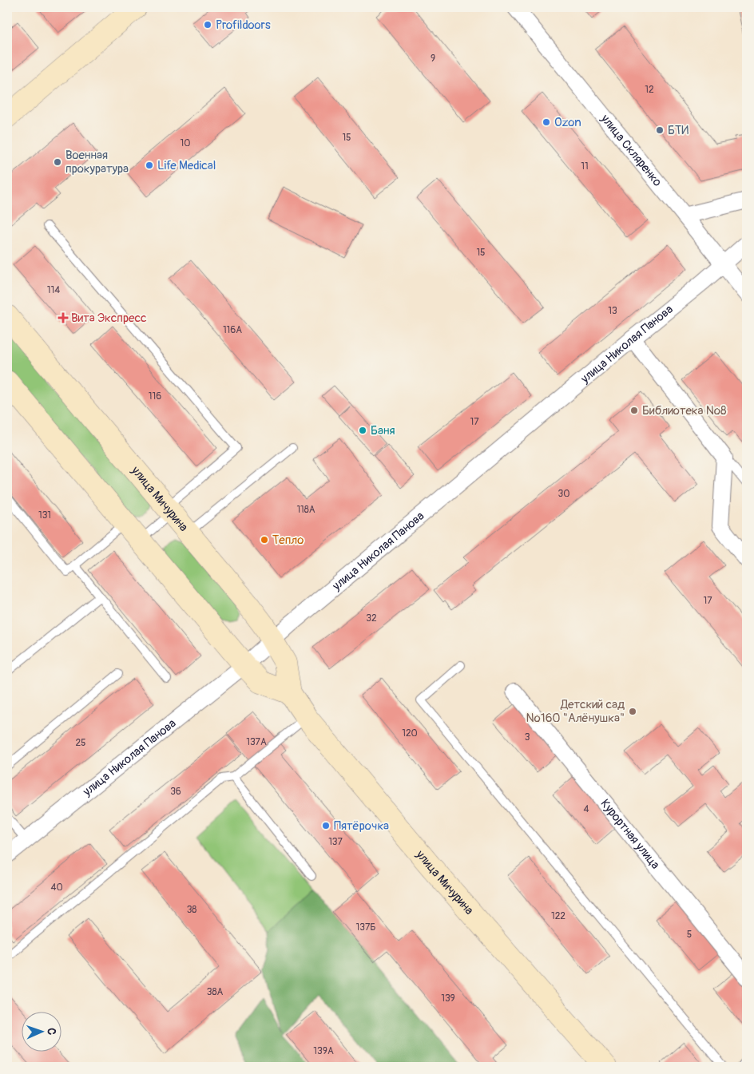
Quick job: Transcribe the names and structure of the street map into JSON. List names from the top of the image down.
{
  "streets": {
    "main road": ["улица Мичурина"],
    "street": ["улица Скляренко", "улица Николая Панова", "Курортная улица"]
  },
  "crossings": [
    ["улица Скляренко", "улица Николая Панова"],
    ["улица Николая Панова", "улица Мичурина"]
  ],
  "places": {
    "other": [
      "Profildoors",
      "Ozon",
      "БТИ",
      "Военная прокуратура",
      "Life Medical",
      "Библиотека №8",
      "Баня",
      "Тепло",
      "Детский сад №160 \"Алёнушка\"",
      "Пятёрочка"
    ],
    "health": ["Вита Экспресс"]
  },
  "house_numbers": [
    "9",
    "12",
    "15",
    "10",
    "11",
    "15",
    "114",
    "13",
    "116А",
    "116",
    "17",
    "30",
    "118А",
    "131",
    "17",
    "32",
    "120",
    "3",
    "137А",
    "25",
    "36",
    "4",
    "137",
    "40",
    "38",
    "122",
    "137Б",
    "5",
    "38А",
    "139",
    "139А"
  ],
  "north": "right"
}
